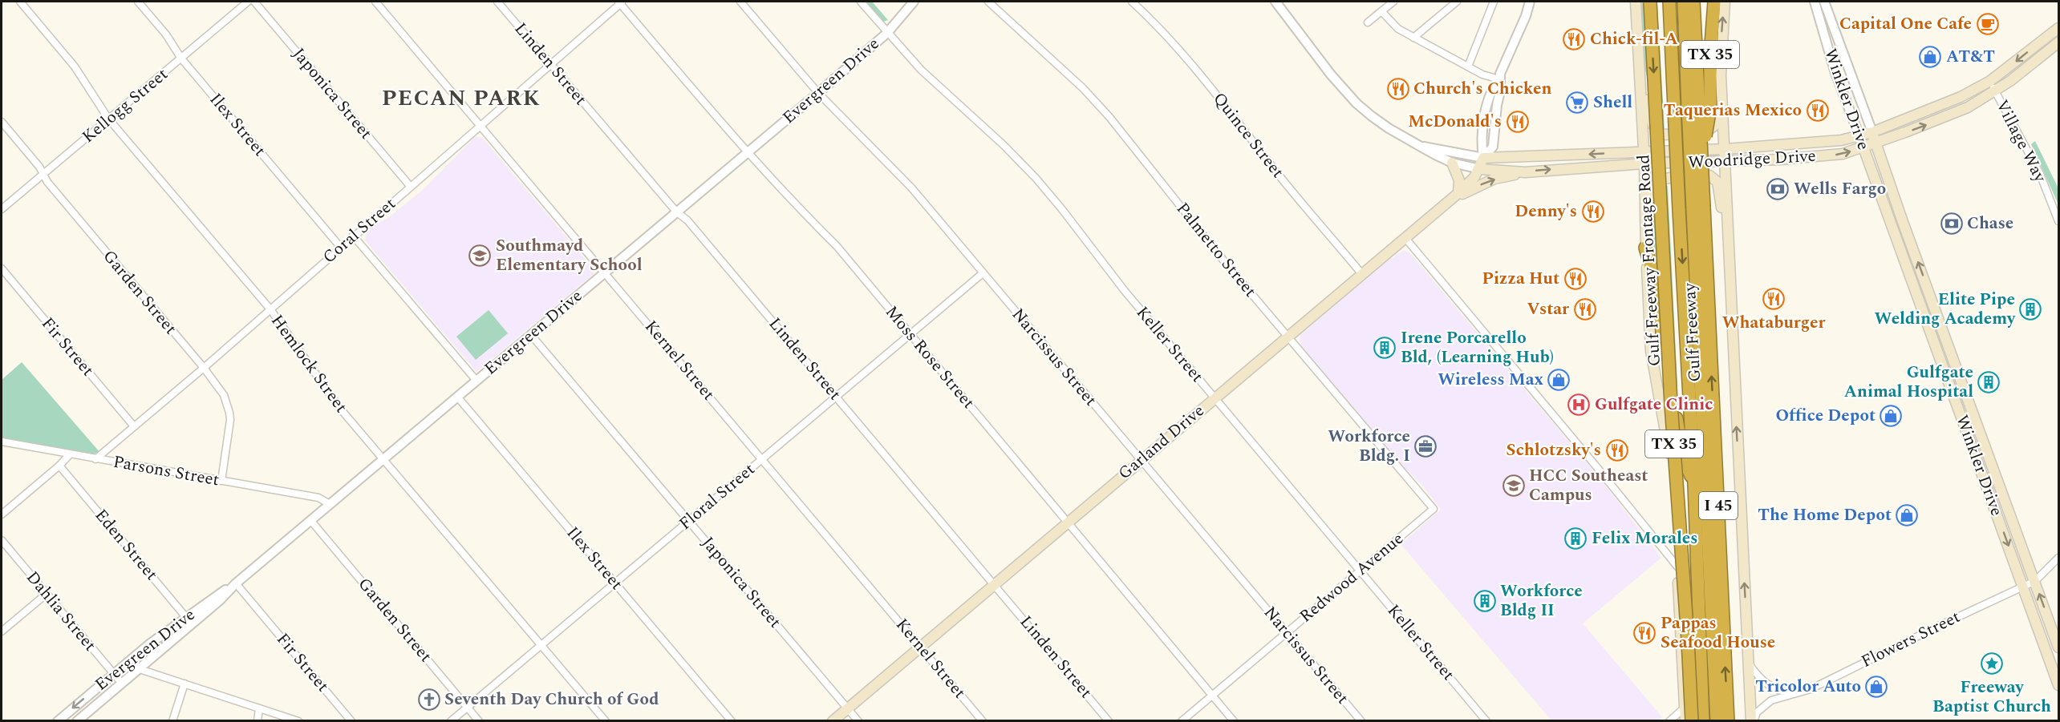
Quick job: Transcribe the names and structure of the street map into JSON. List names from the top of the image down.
{
  "streets": {
    "highway": ["TX 35", "Gulf Freeway", "I 45"],
    "main road": [
      "Winkler Drive",
      "Woodridge Drive",
      "Gulf Freeway Frontage Road",
      "Garland Drive"
    ],
    "street": [
      "Linden Street",
      "Evergreen Drive",
      "Japonica Street",
      "Kellogg Street",
      "Ilex Street",
      "Quince Street",
      "Village Way",
      "Coral Street",
      "Palmetto Street",
      "Garden Street",
      "Keller Street",
      "Fir Street",
      "Moss Rose Street",
      "Narcissus Street",
      "Kernel Street",
      "Hemlock Street",
      "Parsons Street",
      "Floral Street",
      "Eden Street",
      "Redwood Avenue",
      "Dahlia Street",
      "Flowers Street"
    ]
  },
  "crossings": [
    ["TX 35", "Gulf Freeway"],
    ["Linden Street", "Evergreen Drive"],
    ["Linden Street", "Coral Street"],
    ["Linden Street", "Garland Drive"],
    ["Linden Street", "Floral Street"],
    ["Evergreen Drive", "Japonica Street"],
    ["Evergreen Drive", "Ilex Street"],
    ["Evergreen Drive", "Garden Street"],
    ["Evergreen Drive", "Keller Street"],
    ["Evergreen Drive", "Fir Street"],
    ["Evergreen Drive", "Moss Rose Street"],
    ["Evergreen Drive", "Narcissus Street"],
    ["Evergreen Drive", "Kernel Street"],
    ["Evergreen Drive", "Hemlock Street"],
    ["Evergreen Drive", "Parsons Street"],
    ["Evergreen Drive", "Eden Street"],
    ["Evergreen Drive", "Dahlia Street"],
    ["Japonica Street", "Coral Street"],
    ["Japonica Street", "Garland Drive"],
    ["Japonica Street", "Floral Street"],
    ["Winkler Drive", "Woodridge Drive"],
    ["Winkler Drive", "Flowers Street"],
    ["Kellogg Street", "Ilex Street"],
    ["Kellogg Street", "Garden Street"],
    ["Kellogg Street", "Hemlock Street"],
    ["Ilex Street", "Coral Street"],
    ["Ilex Street", "Floral Street"],
    ["Quince Street", "Garland Drive"],
    ["Village Way", "Woodridge Drive"],
    ["Woodridge Drive", "Gulf Freeway Frontage Road"],
    ["Woodridge Drive", "Garland Drive"],
    ["Coral Street", "Garden Street"],
    ["Coral Street", "Fir Street"],
    ["Coral Street", "Moss Rose Street"],
    ["Coral Street", "Kernel Street"],
    ["Coral Street", "Hemlock Street"],
    ["Coral Street", "Parsons Street"],
    ["Palmetto Street", "Garland Drive"],
    ["Palmetto Street", "Redwood Avenue"],
    ["Garden Street", "Parsons Street"],
    ["Garden Street", "Floral Street"],
    ["Keller Street", "Garland Drive"],
    ["Keller Street", "Redwood Avenue"],
    ["Moss Rose Street", "Garland Drive"],
    ["Moss Rose Street", "Floral Street"],
    ["Moss Rose Street", "Redwood Avenue"],
    ["Narcissus Street", "Garland Drive"],
    ["Narcissus Street", "Floral Street"],
    ["Narcissus Street", "Redwood Avenue"],
    ["Kernel Street", "Garland Drive"],
    ["Kernel Street", "Floral Street"],
    ["Hemlock Street", "Floral Street"]
  ],
  "districts": ["PECAN PARK"],
  "places": {
    "cafe": ["Capital One Cafe"],
    "restaurant": [
      "Chick-fil-A",
      "Church's Chicken",
      "Taquerias Mexico",
      "McDonald's",
      "Denny's",
      "Pizza Hut",
      "Whataburger",
      "Vstar",
      "Schlotzsky's",
      "Pappas Seafood House"
    ],
    "shop": [
      "AT&T",
      "Wireless Max",
      "Office Depot",
      "The Home Depot",
      "Tricolor Auto"
    ],
    "supermarket": ["Shell"],
    "bank": ["Wells Fargo", "Chase"],
    "school or university": ["Southmayd Elementary School", "HCC Southeast Campus"],
    "building": [
      "Elite Pipe Welding Academy",
      "Irene Porcarello Bld, (Learning Hub)",
      "Gulfgate Animal Hospital",
      "Felix Morales",
      "Workforce Bldg II"
    ],
    "hospital": ["Gulfgate Clinic"],
    "office": ["Workforce Bldg. I"],
    "place": ["Freeway Baptist Church"],
    "church": ["Seventh Day Church of God"]
  }
}
